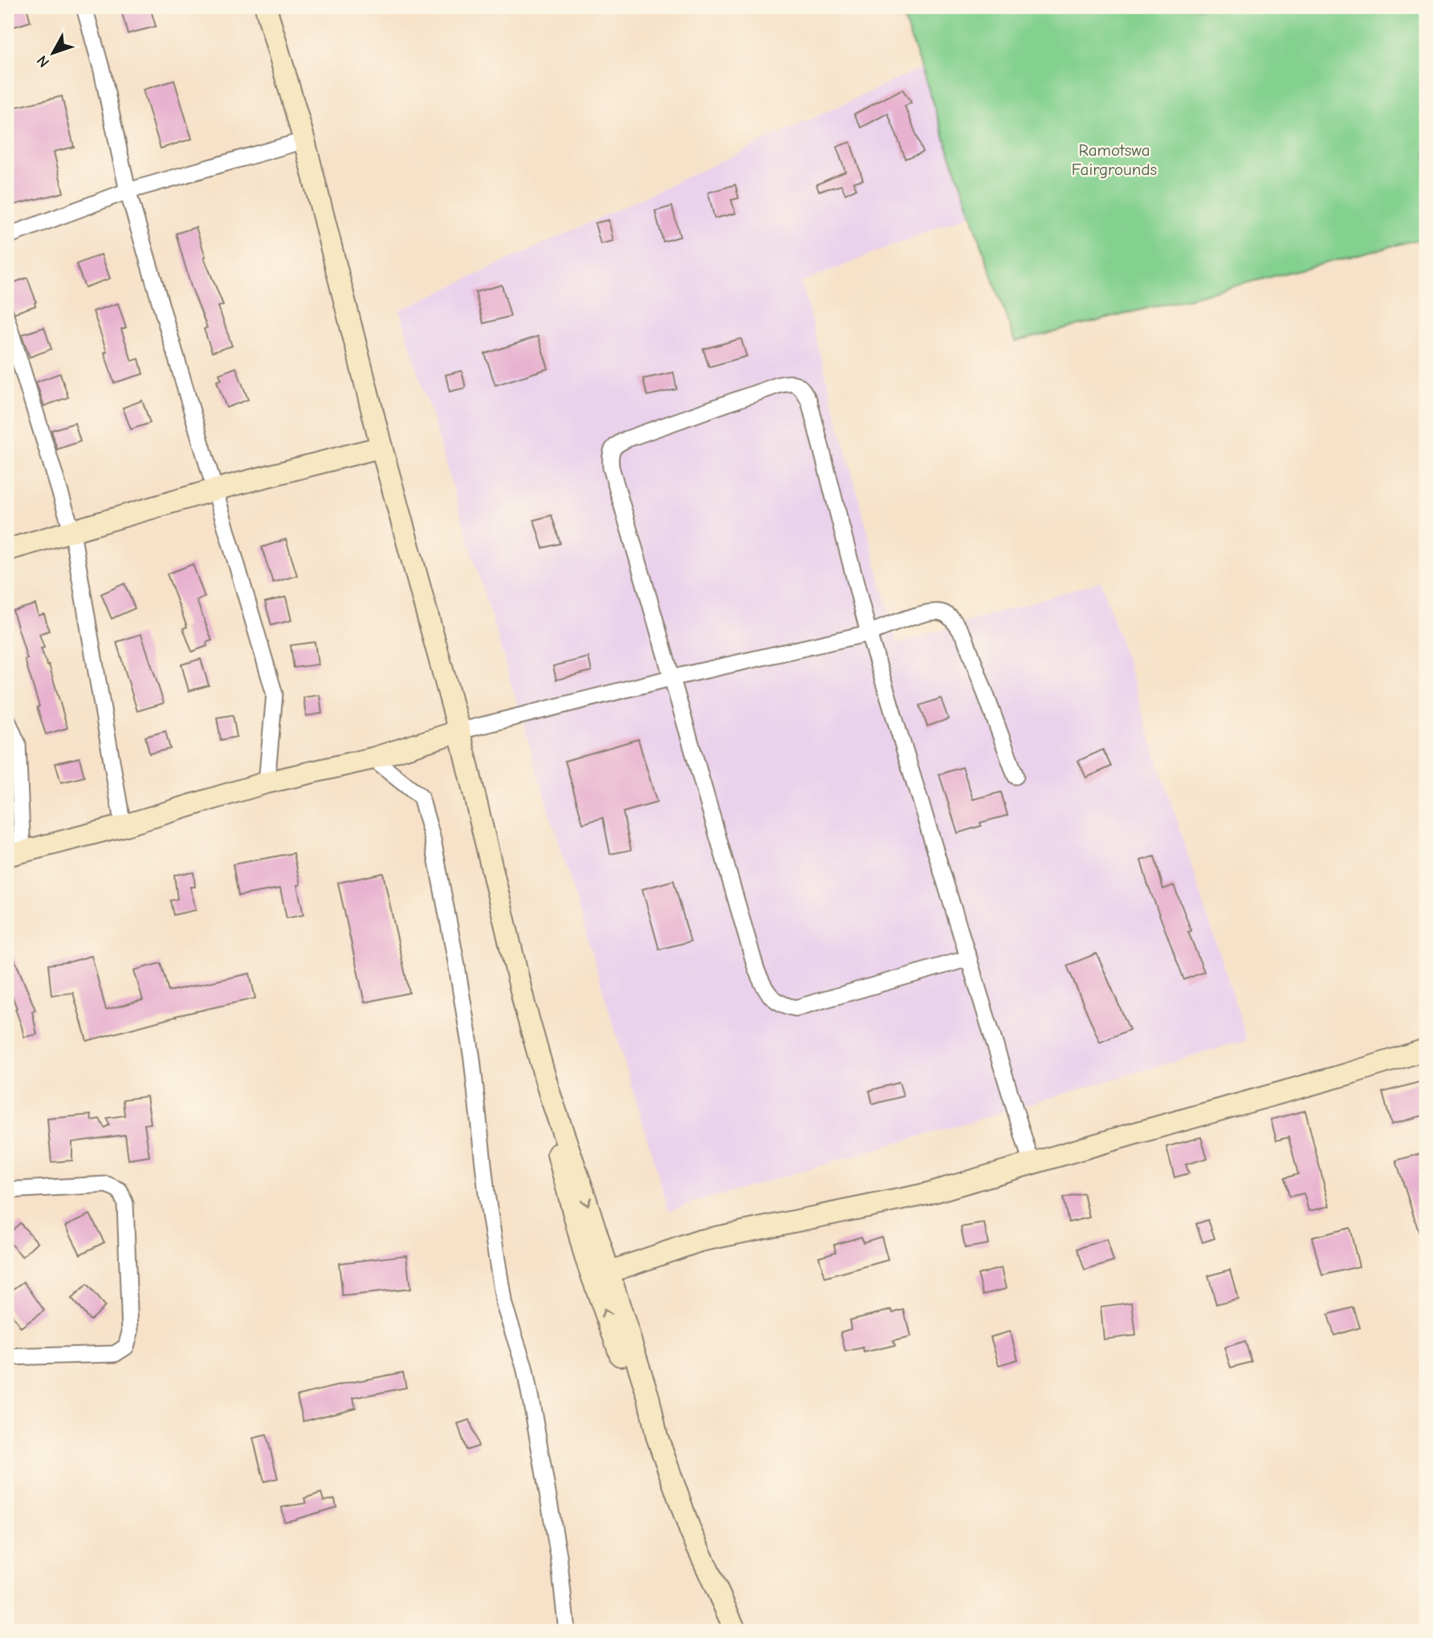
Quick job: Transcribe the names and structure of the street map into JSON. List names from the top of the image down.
{
  "parks": ["Ramotswa Fairgrounds"],
  "north": "bottom left"
}
